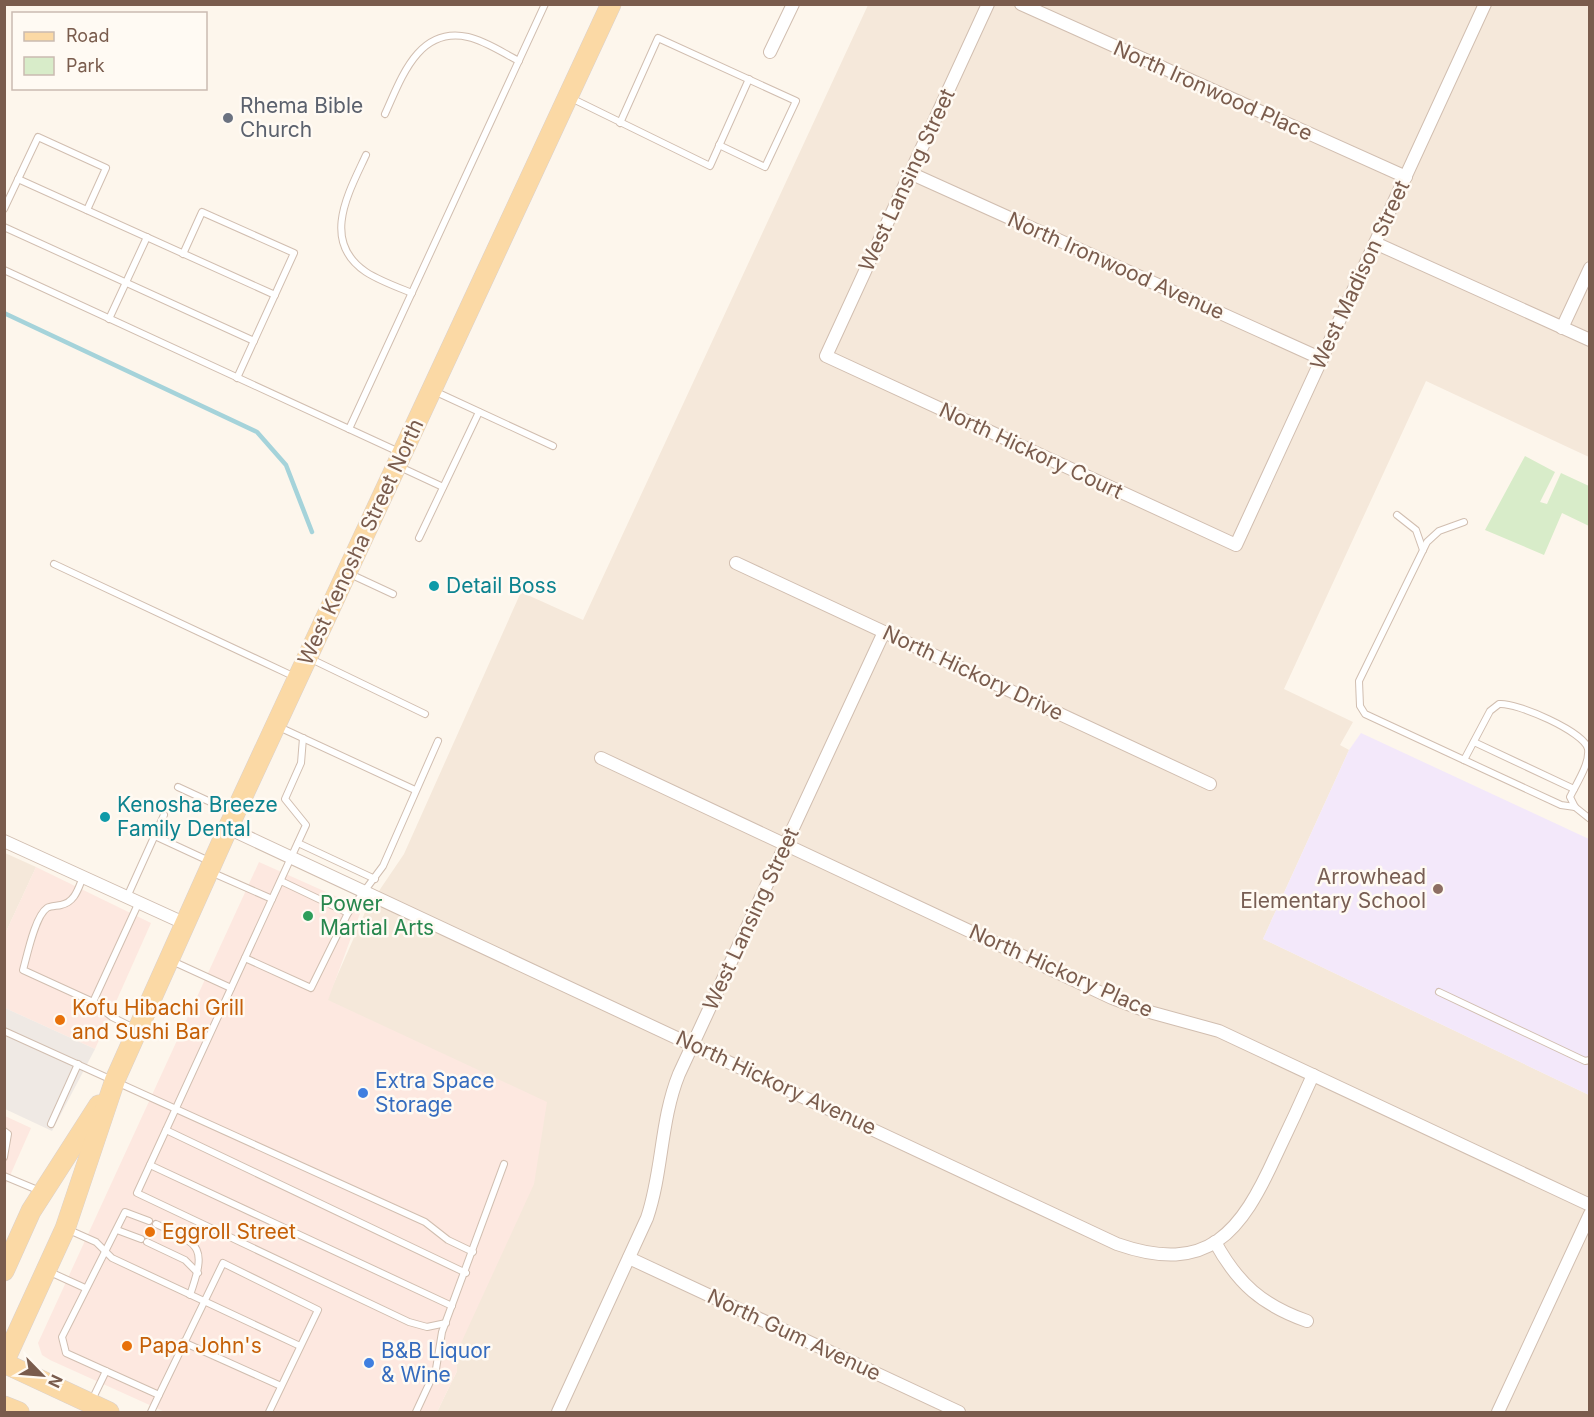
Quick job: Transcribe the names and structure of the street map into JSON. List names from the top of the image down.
{
  "streets": {
    "main road": ["West Kenosha Street North"],
    "street": [
      "North Ironwood Place",
      "West Lansing Street",
      "North Ironwood Avenue",
      "West Madison Street",
      "North Hickory Court",
      "North Hickory Drive",
      "North Hickory Place",
      "North Hickory Avenue",
      "North Gum Avenue"
    ]
  },
  "crossings": [
    ["North Ironwood Place", "West Madison Street"],
    ["West Lansing Street", "North Ironwood Avenue"],
    ["West Lansing Street", "North Hickory Court"],
    ["West Lansing Street", "North Hickory Drive"],
    ["West Lansing Street", "North Hickory Place"],
    ["West Lansing Street", "North Hickory Avenue"],
    ["West Lansing Street", "North Gum Avenue"],
    ["North Ironwood Avenue", "West Madison Street"],
    ["West Madison Street", "North Hickory Court"],
    ["West Kenosha Street North", "North Hickory Avenue"]
  ],
  "places": [
    "Rhema Bible Church",
    "Detail Boss",
    "Kenosha Breeze Family Dental",
    "Arrowhead Elementary School",
    "Power Martial Arts",
    "Kofu Hibachi Grill and Sushi Bar",
    "Extra Space Storage",
    "Eggroll Street",
    "Papa John's",
    "B&B Liquor & Wine"
  ],
  "legend": ["Road", "Park"],
  "north": "bottom right"
}
